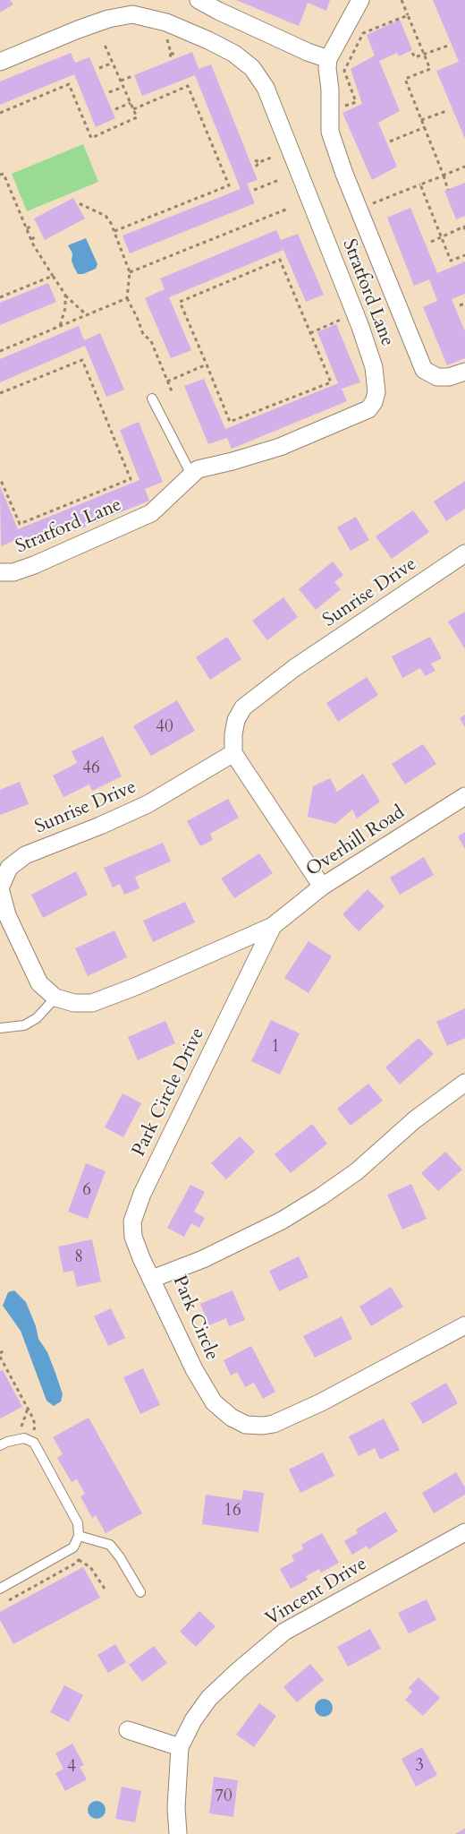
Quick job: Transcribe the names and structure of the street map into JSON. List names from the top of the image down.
{
  "streets": {
    "street": [
      "Stratford Lane",
      "Sunrise Drive",
      "Overhill Road",
      "Park Circle Drive",
      "Park Circle",
      "Vincent Drive"
    ]
  },
  "crossings": [
    ["Sunrise Drive", "Overhill Road"],
    ["Sunrise Drive", "Park Circle Drive"],
    ["Overhill Road", "Park Circle Drive"],
    ["Park Circle Drive", "Park Circle"]
  ],
  "house_numbers": [
    "40",
    "46",
    "1",
    "6",
    "8",
    "16",
    "3",
    "4",
    "70"
  ]
}
